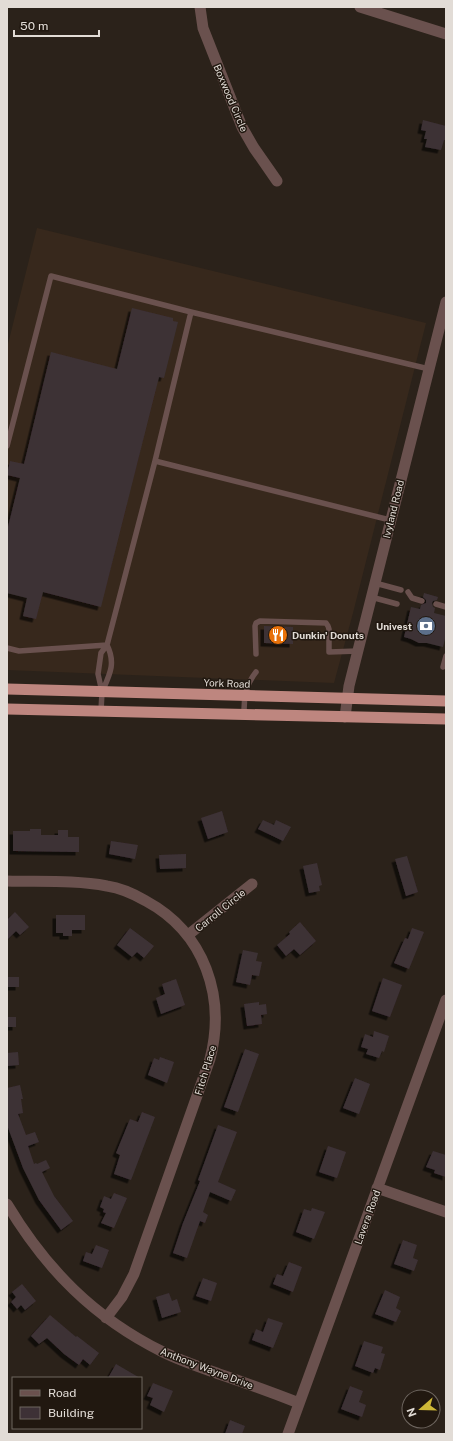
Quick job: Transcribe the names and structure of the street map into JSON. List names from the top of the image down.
{
  "streets": {
    "highway": ["York Road"],
    "street": [
      "Boxwood Circle",
      "Ivyland Road",
      "Carroll Circle",
      "Fitch Place",
      "Lavera Road",
      "Anthony Wayne Drive"
    ]
  },
  "crossings": [
    ["Ivyland Road", "York Road"],
    ["Carroll Circle", "Fitch Place"],
    ["Fitch Place", "Anthony Wayne Drive"],
    ["Lavera Road", "Anthony Wayne Drive"]
  ],
  "places": {
    "bank": ["Univest"],
    "restaurant": ["Dunkin' Donuts"]
  },
  "legend": ["Road", "Building"],
  "scale_bar": "50 m",
  "north": "left"
}
